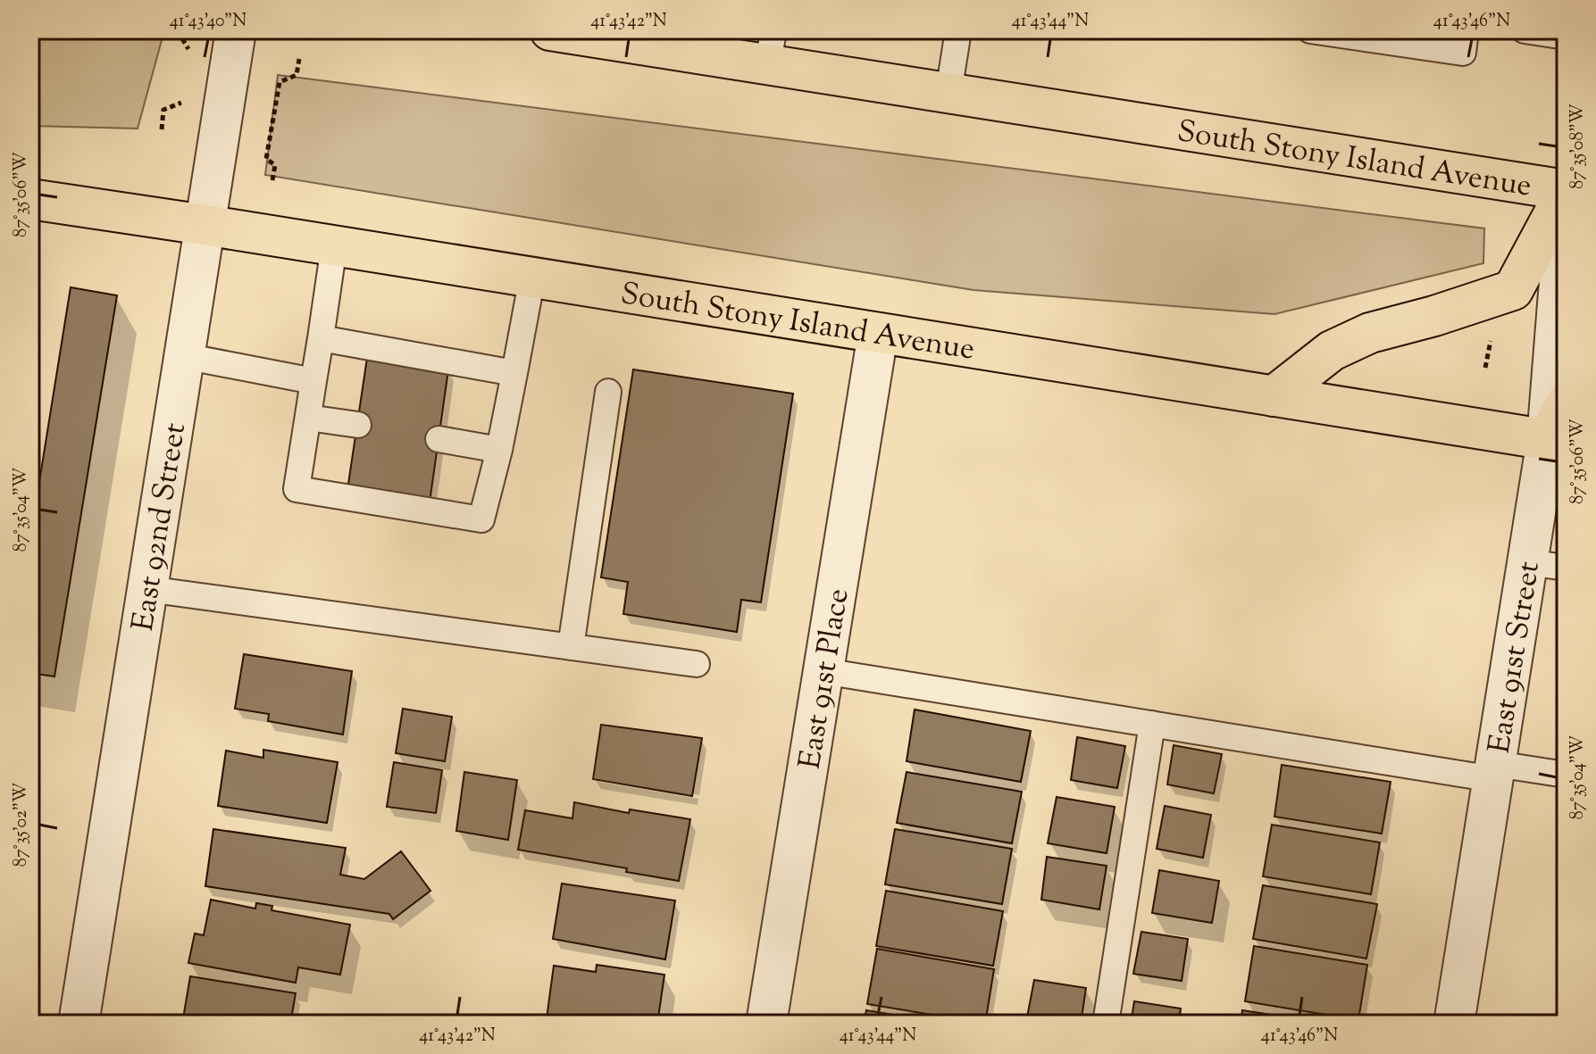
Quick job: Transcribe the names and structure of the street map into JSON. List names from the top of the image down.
{
  "streets": {
    "highway": ["South Stony Island Avenue"],
    "street": ["East 92nd Street", "East 91st Street", "East 91st Place"]
  },
  "crossings": [
    ["South Stony Island Avenue", "East 92nd Street"],
    ["South Stony Island Avenue", "East 91st Street"],
    ["South Stony Island Avenue", "East 91st Place"]
  ],
  "coordinates": [
    "41°43'40\"N",
    "41°43'42\"N",
    "41°43'44\"N",
    "41°43'46\"N",
    "87°35'08\"W",
    "87°35'06\"W",
    "87°35'04\"W",
    "87°35'02\"W"
  ]
}
